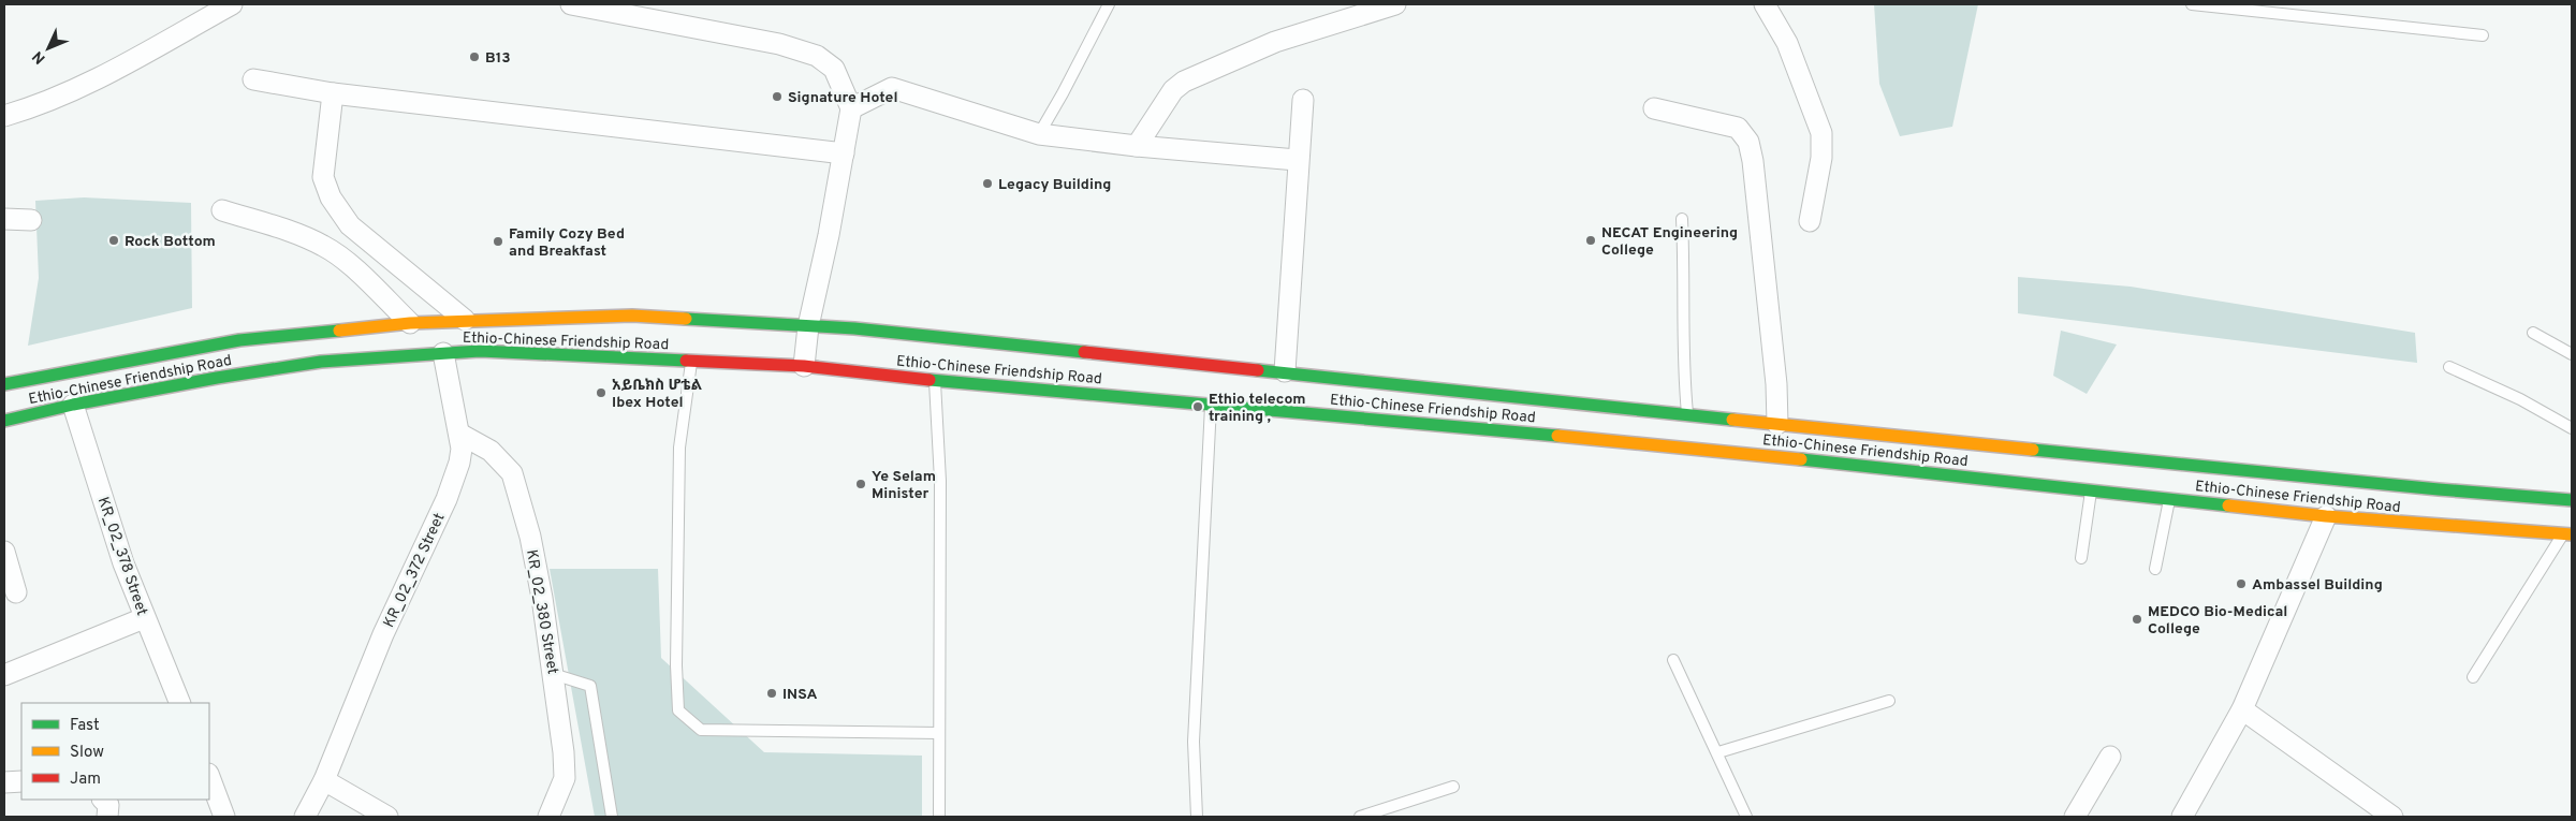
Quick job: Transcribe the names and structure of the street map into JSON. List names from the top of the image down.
{
  "streets": {
    "main road": ["Ethio-Chinese Friendship Road"],
    "street": ["KR_02_378 Street", "KR_02_372 Street", "KR_02_380 Street"]
  },
  "crossings": [
    ["Ethio-Chinese Friendship Road", "KR_02_378 Street"],
    ["Ethio-Chinese Friendship Road", "KR_02_372 Street"],
    ["KR_02_372 Street", "KR_02_380 Street"]
  ],
  "places": [
    "B13",
    "Signature Hotel",
    "Legacy Building",
    "Rock Bottom",
    "NECAT Engineering College",
    "Family Cozy Bed and Breakfast",
    "አይቤክስ ሆቴል Ibex Hotel",
    "Ethio telecom training ,",
    "Ye Selam Minister",
    "Ambassel Building",
    "MEDCO Bio-Medical College",
    "INSA"
  ],
  "legend": ["Fast", "Slow", "Jam"],
  "north": "bottom left"
}
